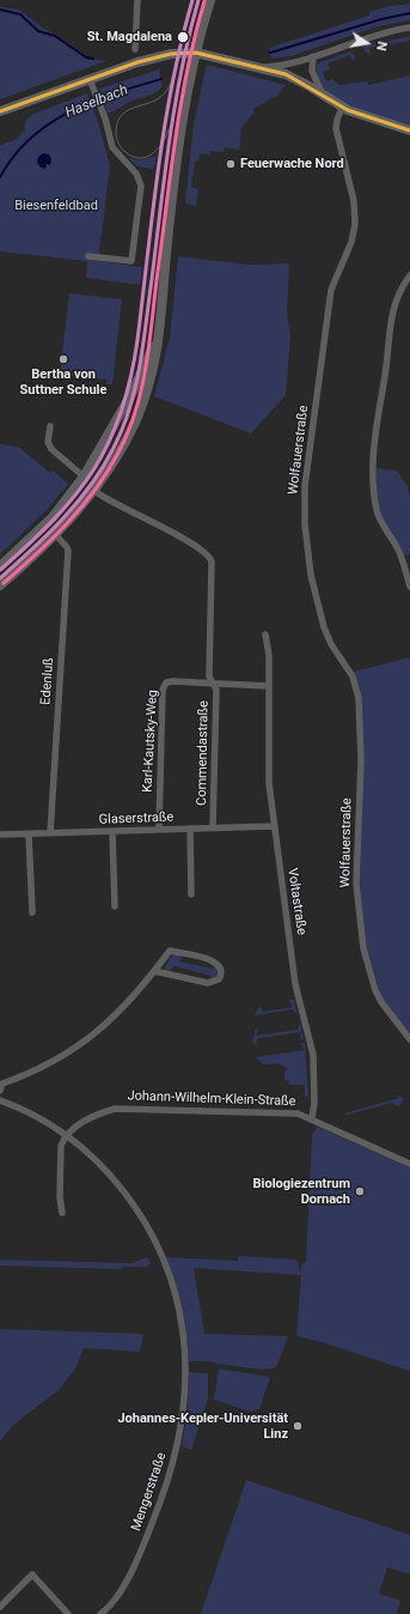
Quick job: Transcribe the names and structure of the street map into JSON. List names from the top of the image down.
{
  "streets": {
    "street": [
      "Wolfauerstraße",
      "Edenluß",
      "Karl-Kautsky-Weg",
      "Commendastraße",
      "Glaserstraße",
      "Voltastraße",
      "Johann-Wilhelm-Klein-Straße",
      "Mengerstraße"
    ]
  },
  "crossings": [
    ["Edenluß", "Glaserstraße"],
    ["Karl-Kautsky-Weg", "Commendastraße"],
    ["Karl-Kautsky-Weg", "Glaserstraße"],
    ["Commendastraße", "Glaserstraße"],
    ["Glaserstraße", "Voltastraße"],
    ["Voltastraße", "Johann-Wilhelm-Klein-Straße"],
    ["Johann-Wilhelm-Klein-Straße", "Mengerstraße"]
  ],
  "water": ["Haselbach"],
  "parks": ["Biesenfeldbad"],
  "places": [
    "St. Magdalena",
    "Feuerwache Nord",
    "Bertha von Suttner Schule",
    "Biologiezentrum Dornach",
    "Johannes-Kepler-Universität Linz"
  ],
  "north": "right"
}
